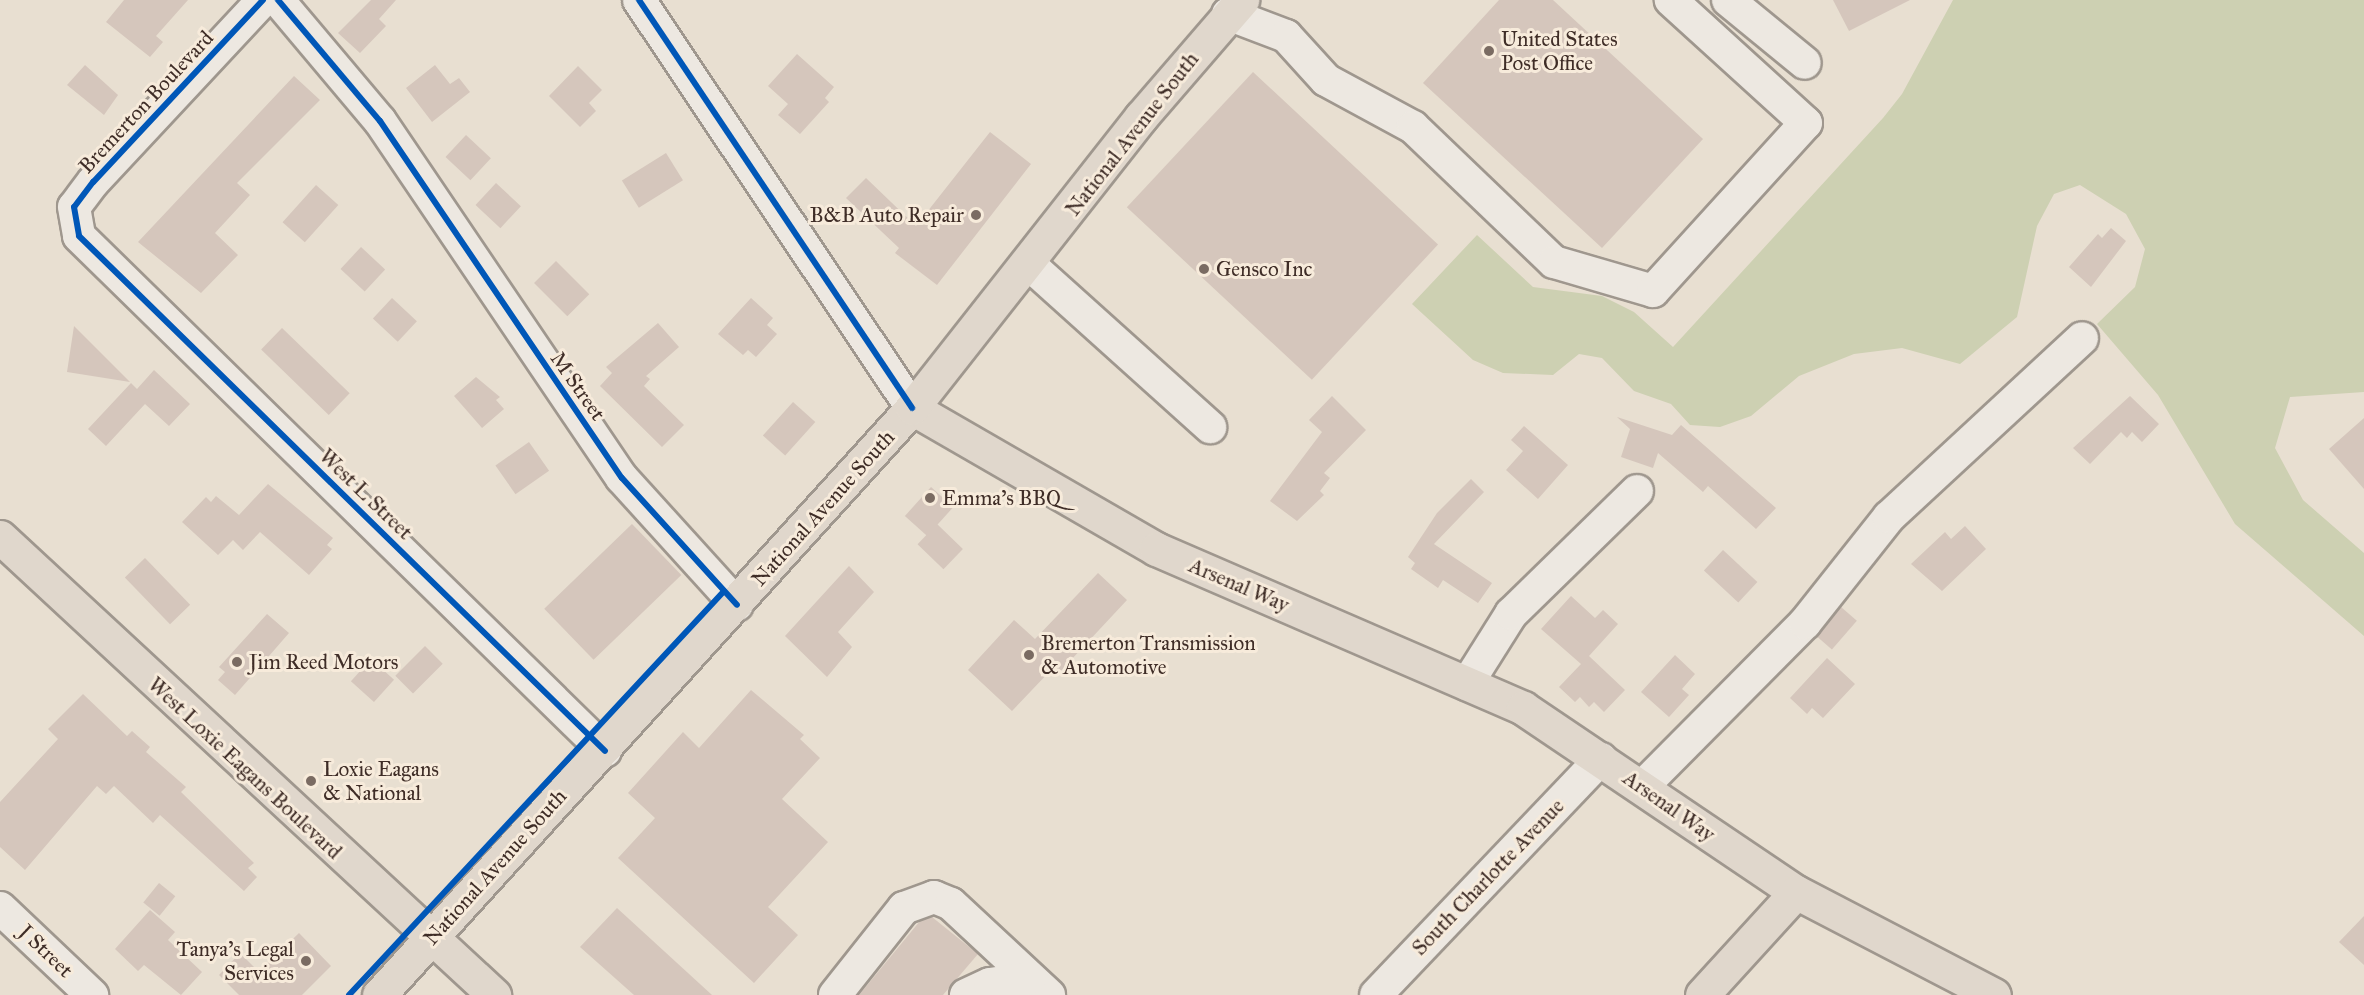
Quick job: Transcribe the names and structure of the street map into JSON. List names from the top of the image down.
{
  "streets": {
    "main road": ["National Avenue South", "Arsenal Way", "West Loxie Eagans Boulevard"],
    "street": [
      "Bremerton Boulevard",
      "M Street",
      "West L Street",
      "South Charlotte Avenue",
      "J Street"
    ]
  },
  "crossings": [
    ["Bremerton Boulevard", "West L Street"],
    ["National Avenue South", "M Street"],
    ["National Avenue South", "West L Street"],
    ["National Avenue South", "Arsenal Way"],
    ["National Avenue South", "West Loxie Eagans Boulevard"],
    ["Arsenal Way", "South Charlotte Avenue"]
  ],
  "places": [
    "United States Post Office",
    "B&B Auto Repair",
    "Gensco Inc",
    "Emma's BBQ",
    "Bremerton Transmission & Automotive",
    "Jim Reed Motors",
    "Loxie Eagans & National",
    "Tanya's Legal Services"
  ]
}
